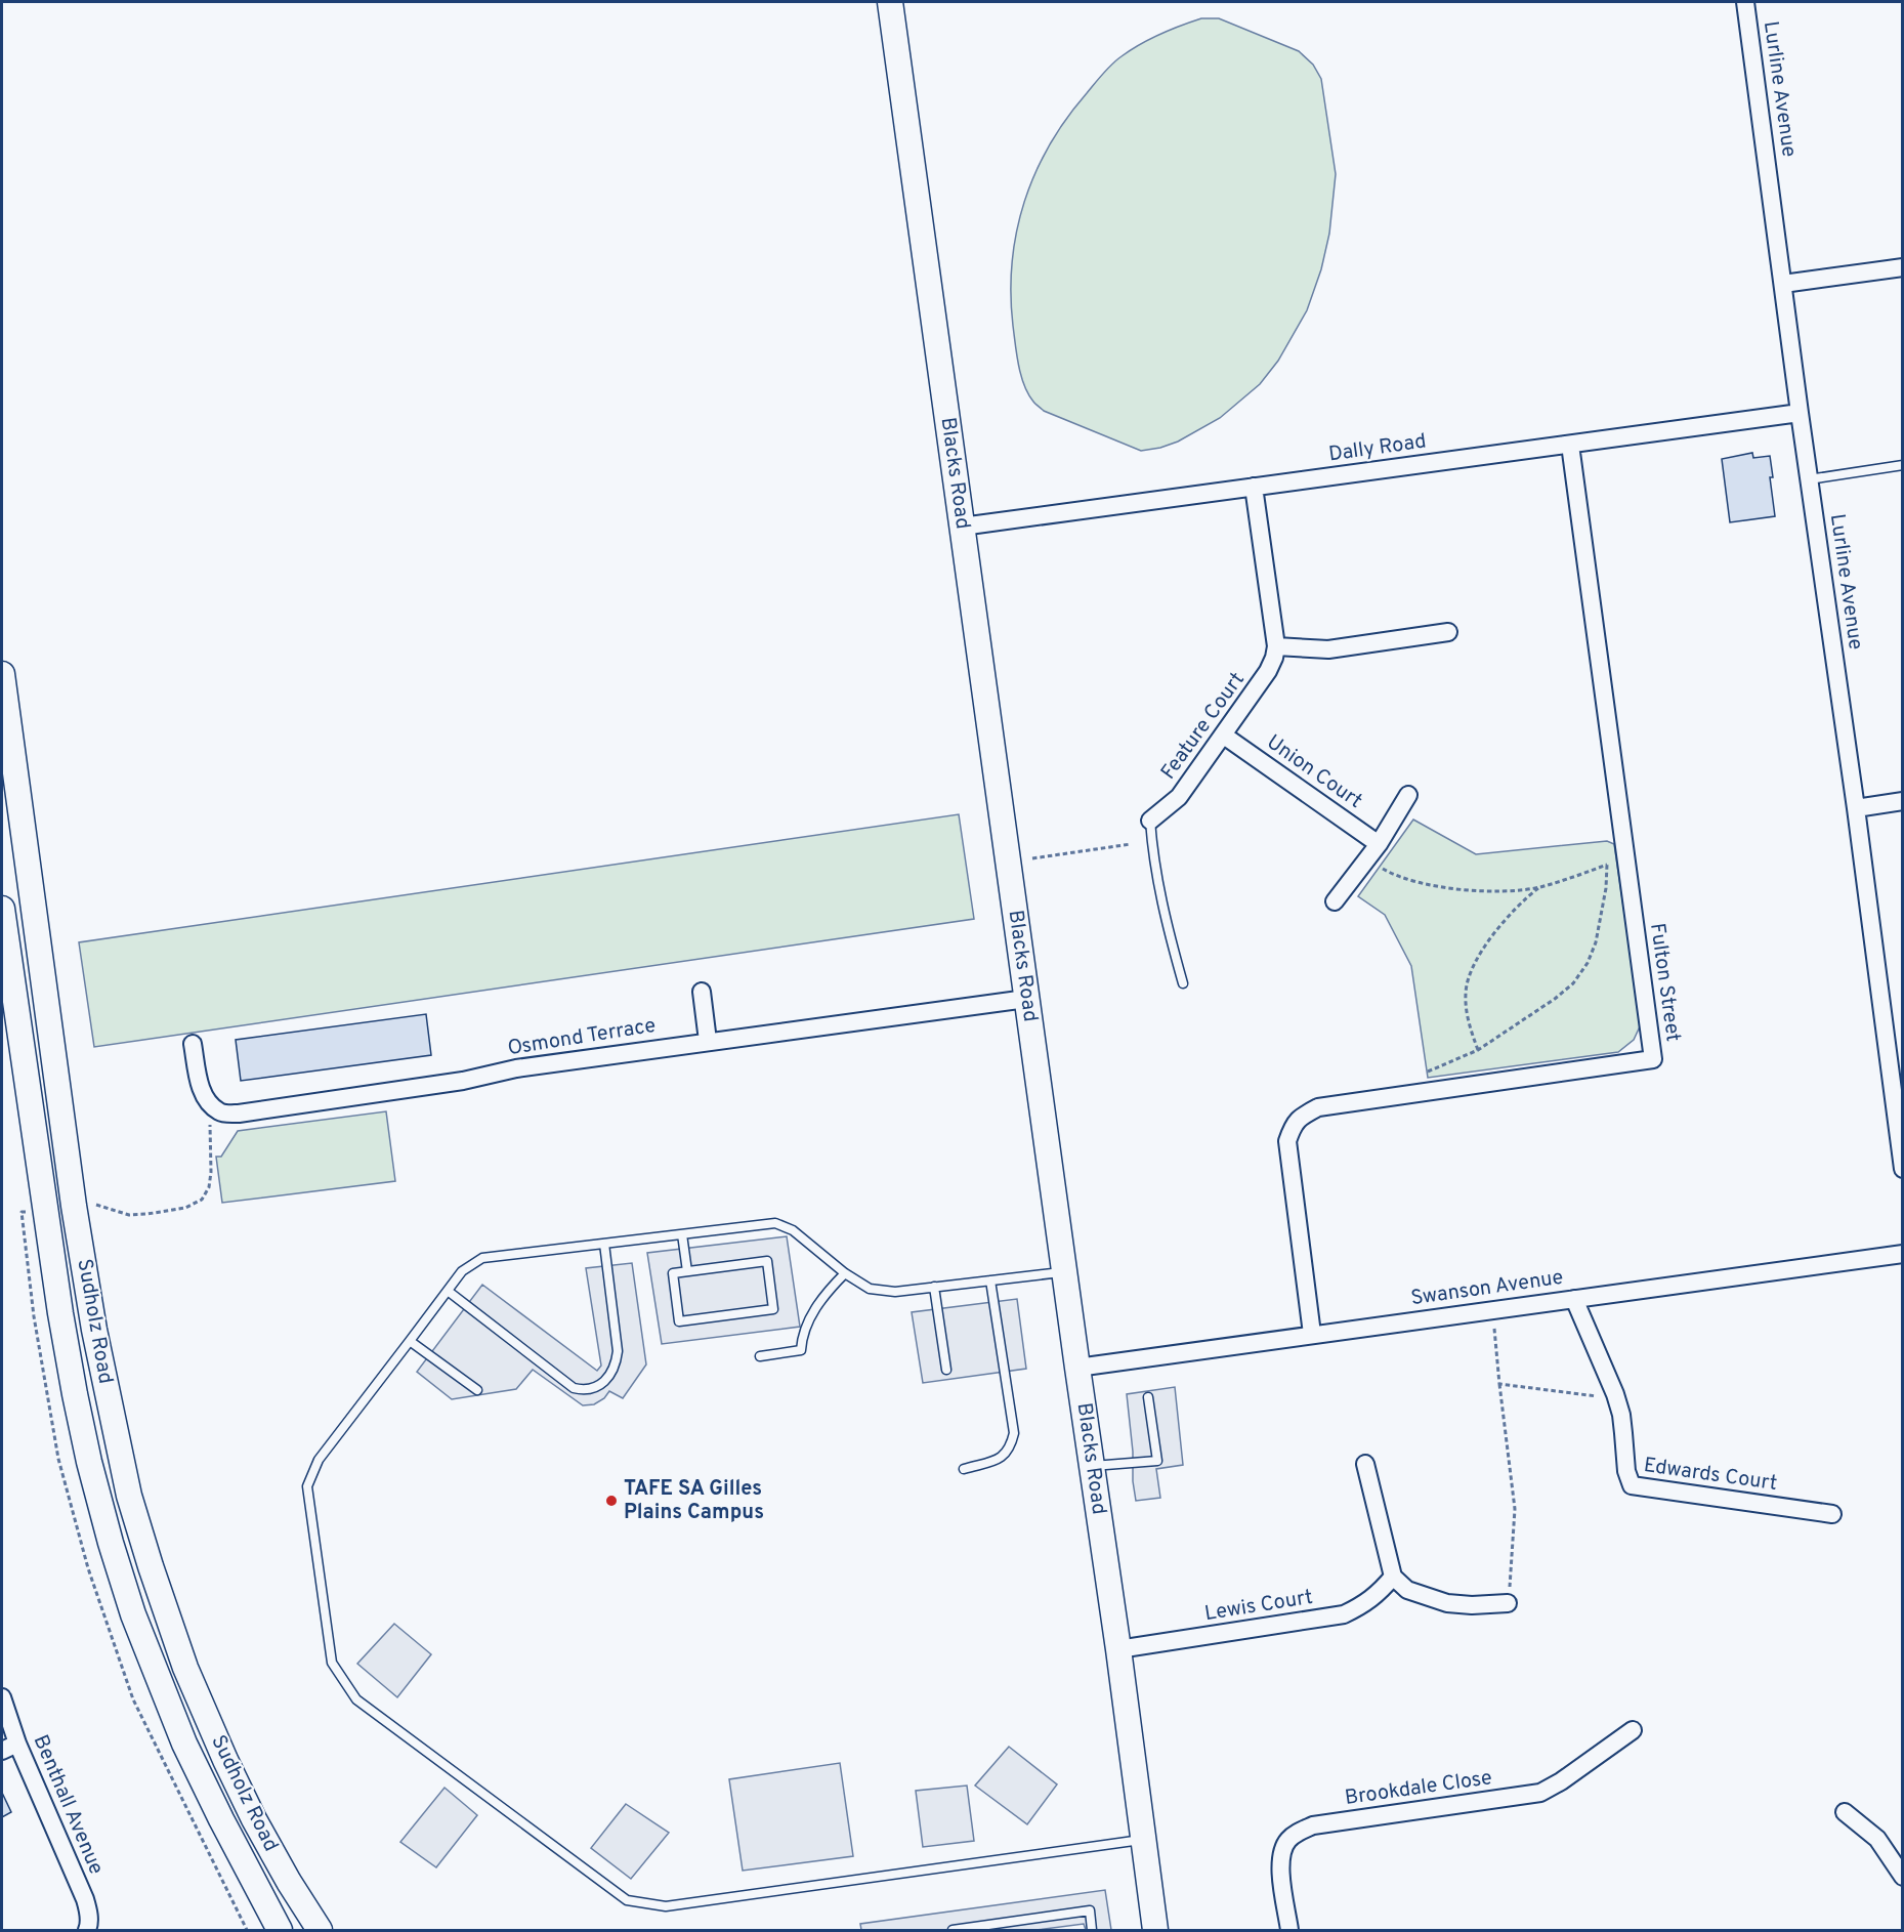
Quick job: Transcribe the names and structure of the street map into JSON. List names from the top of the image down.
{
  "streets": {
    "main road": ["Blacks Road", "Sudholz Road"],
    "street": [
      "Lurline Avenue",
      "Dally Road",
      "Feature Court",
      "Union Court",
      "Fulton Street",
      "Osmond Terrace",
      "Swanson Avenue",
      "Edwards Court",
      "Lewis Court",
      "Brookdale Close",
      "Benthall Avenue"
    ]
  },
  "crossings": [
    ["Lurline Avenue", "Dally Road"],
    ["Dally Road", "Blacks Road"],
    ["Dally Road", "Feature Court"],
    ["Dally Road", "Fulton Street"],
    ["Blacks Road", "Osmond Terrace"],
    ["Blacks Road", "Swanson Avenue"],
    ["Blacks Road", "Lewis Court"],
    ["Feature Court", "Union Court"],
    ["Fulton Street", "Swanson Avenue"],
    ["Swanson Avenue", "Edwards Court"]
  ],
  "places": ["TAFE SA Gilles Plains Campus"]
}
